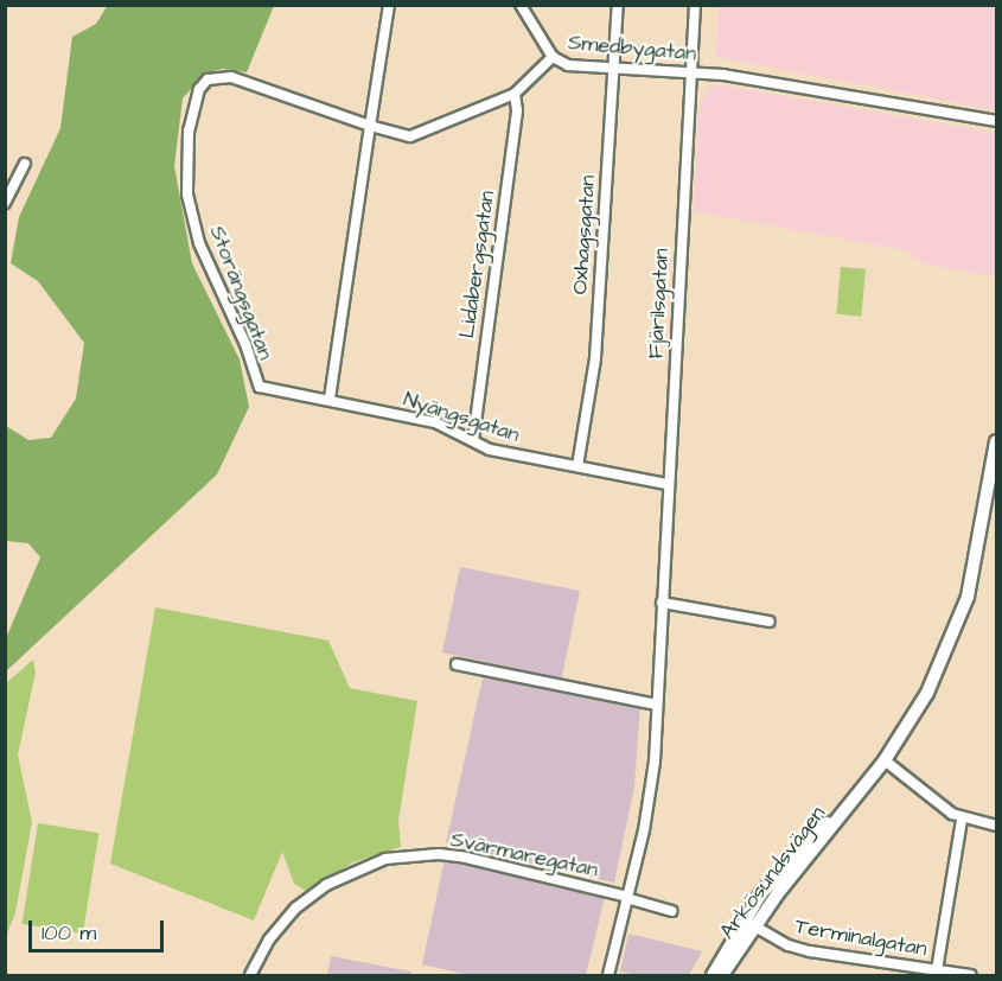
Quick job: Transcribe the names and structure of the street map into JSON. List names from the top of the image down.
{
  "streets": {
    "main road": ["Arkösundsvägen"],
    "street": [
      "Smedbygatan",
      "Oxhagsgatan",
      "Lidabergsgatan",
      "Storängsgatan",
      "Fjärilsgatan",
      "Nyängsgatan",
      "Svärmaregatan",
      "Terminalgatan"
    ]
  },
  "crossings": [
    ["Smedbygatan", "Oxhagsgatan"],
    ["Smedbygatan", "Lidabergsgatan"],
    ["Smedbygatan", "Storängsgatan"],
    ["Smedbygatan", "Fjärilsgatan"],
    ["Oxhagsgatan", "Nyängsgatan"],
    ["Lidabergsgatan", "Nyängsgatan"],
    ["Storängsgatan", "Nyängsgatan"],
    ["Fjärilsgatan", "Nyängsgatan"],
    ["Fjärilsgatan", "Svärmaregatan"],
    ["Arkösundsvägen", "Terminalgatan"]
  ],
  "scale_bar": "100 m"
}
